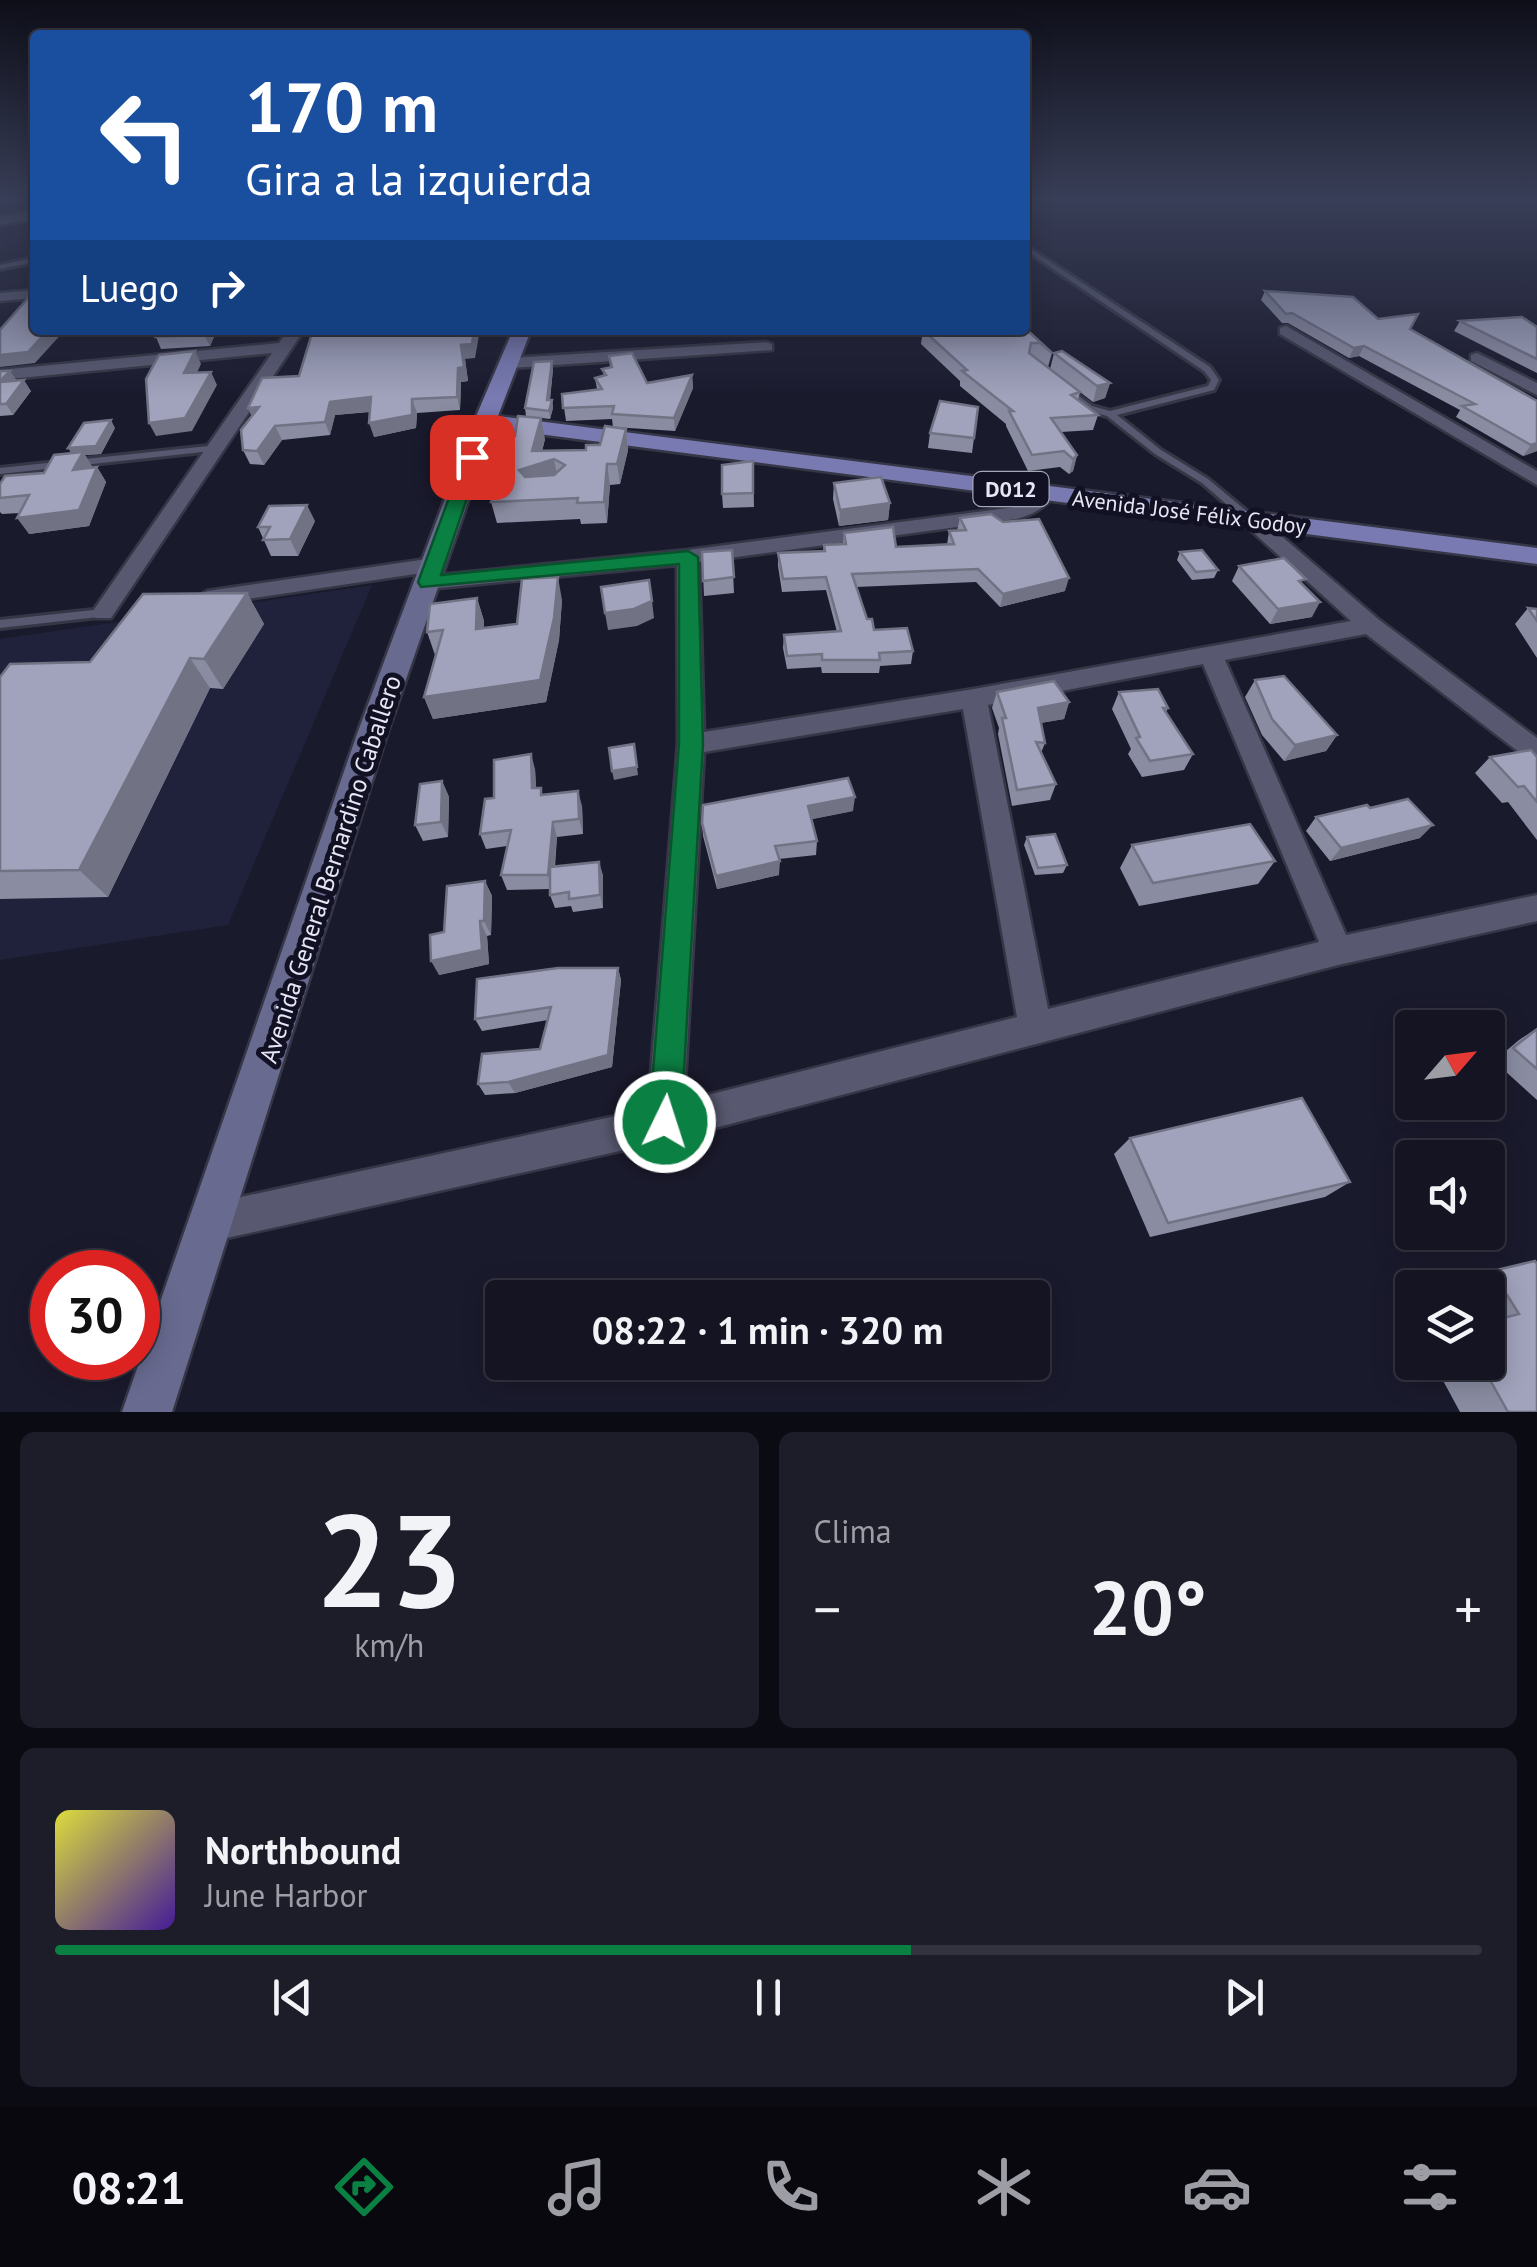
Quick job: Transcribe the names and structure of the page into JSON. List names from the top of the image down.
{
  "streets": {
    "main road": ["D012", "Avenida José Félix Godoy", "Avenida General Bernardino Caballero"]
  },
  "crossings": [
    ["Avenida José Félix Godoy", "Avenida General Bernardino Caballero"]
  ],
  "north": "top right",
  "page": {
    "turn": ["170 m", "Gira a la izquierda"],
    "then": "Luego",
    "limit": "30",
    "trip": "08:22 · 1 min · 320 m",
    "tile": [
      ["23", "km/h"],
      "Clima"
    ],
    "heat": ["−", "20°", "+"],
    "song": ["Northbound", "June Harbor"],
    "tabs": "08:21"
  }
}
